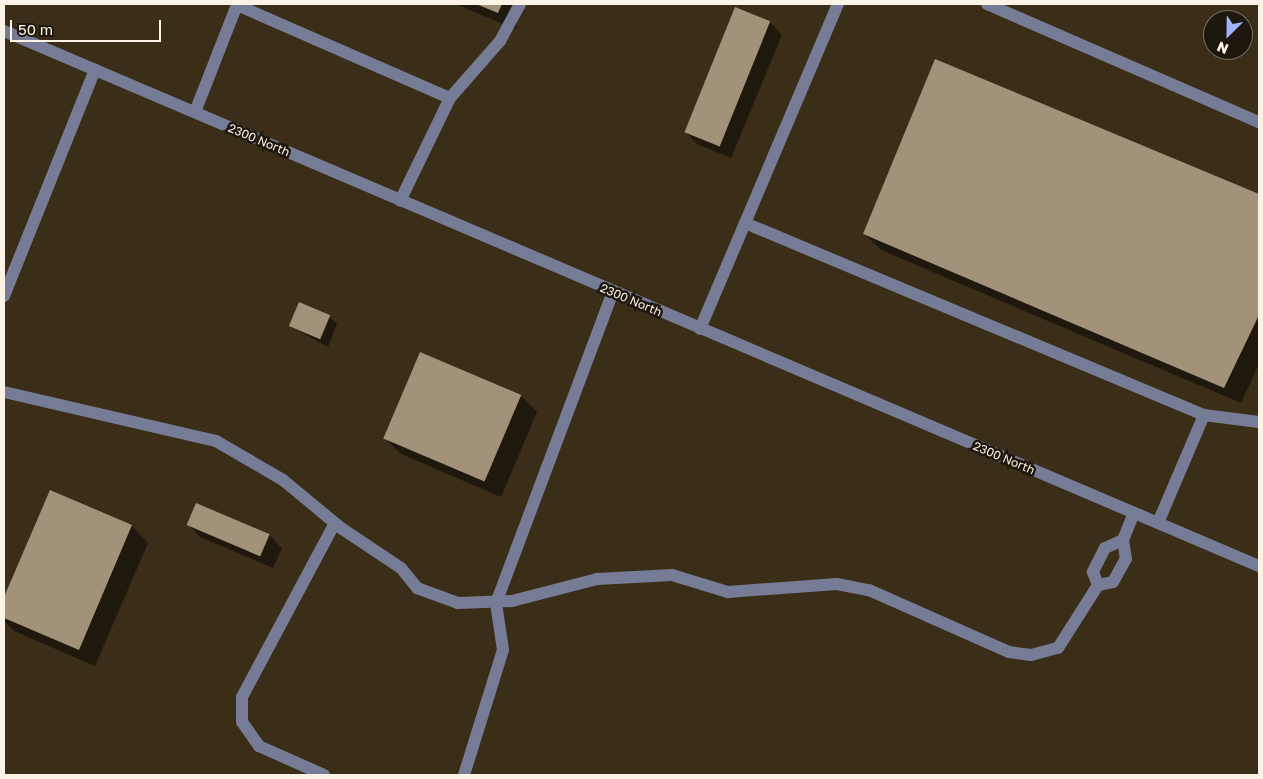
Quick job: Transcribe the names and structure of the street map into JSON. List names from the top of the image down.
{
  "streets": {
    "street": ["2300 North"]
  },
  "scale_bar": "50 m",
  "north": "bottom left"
}
